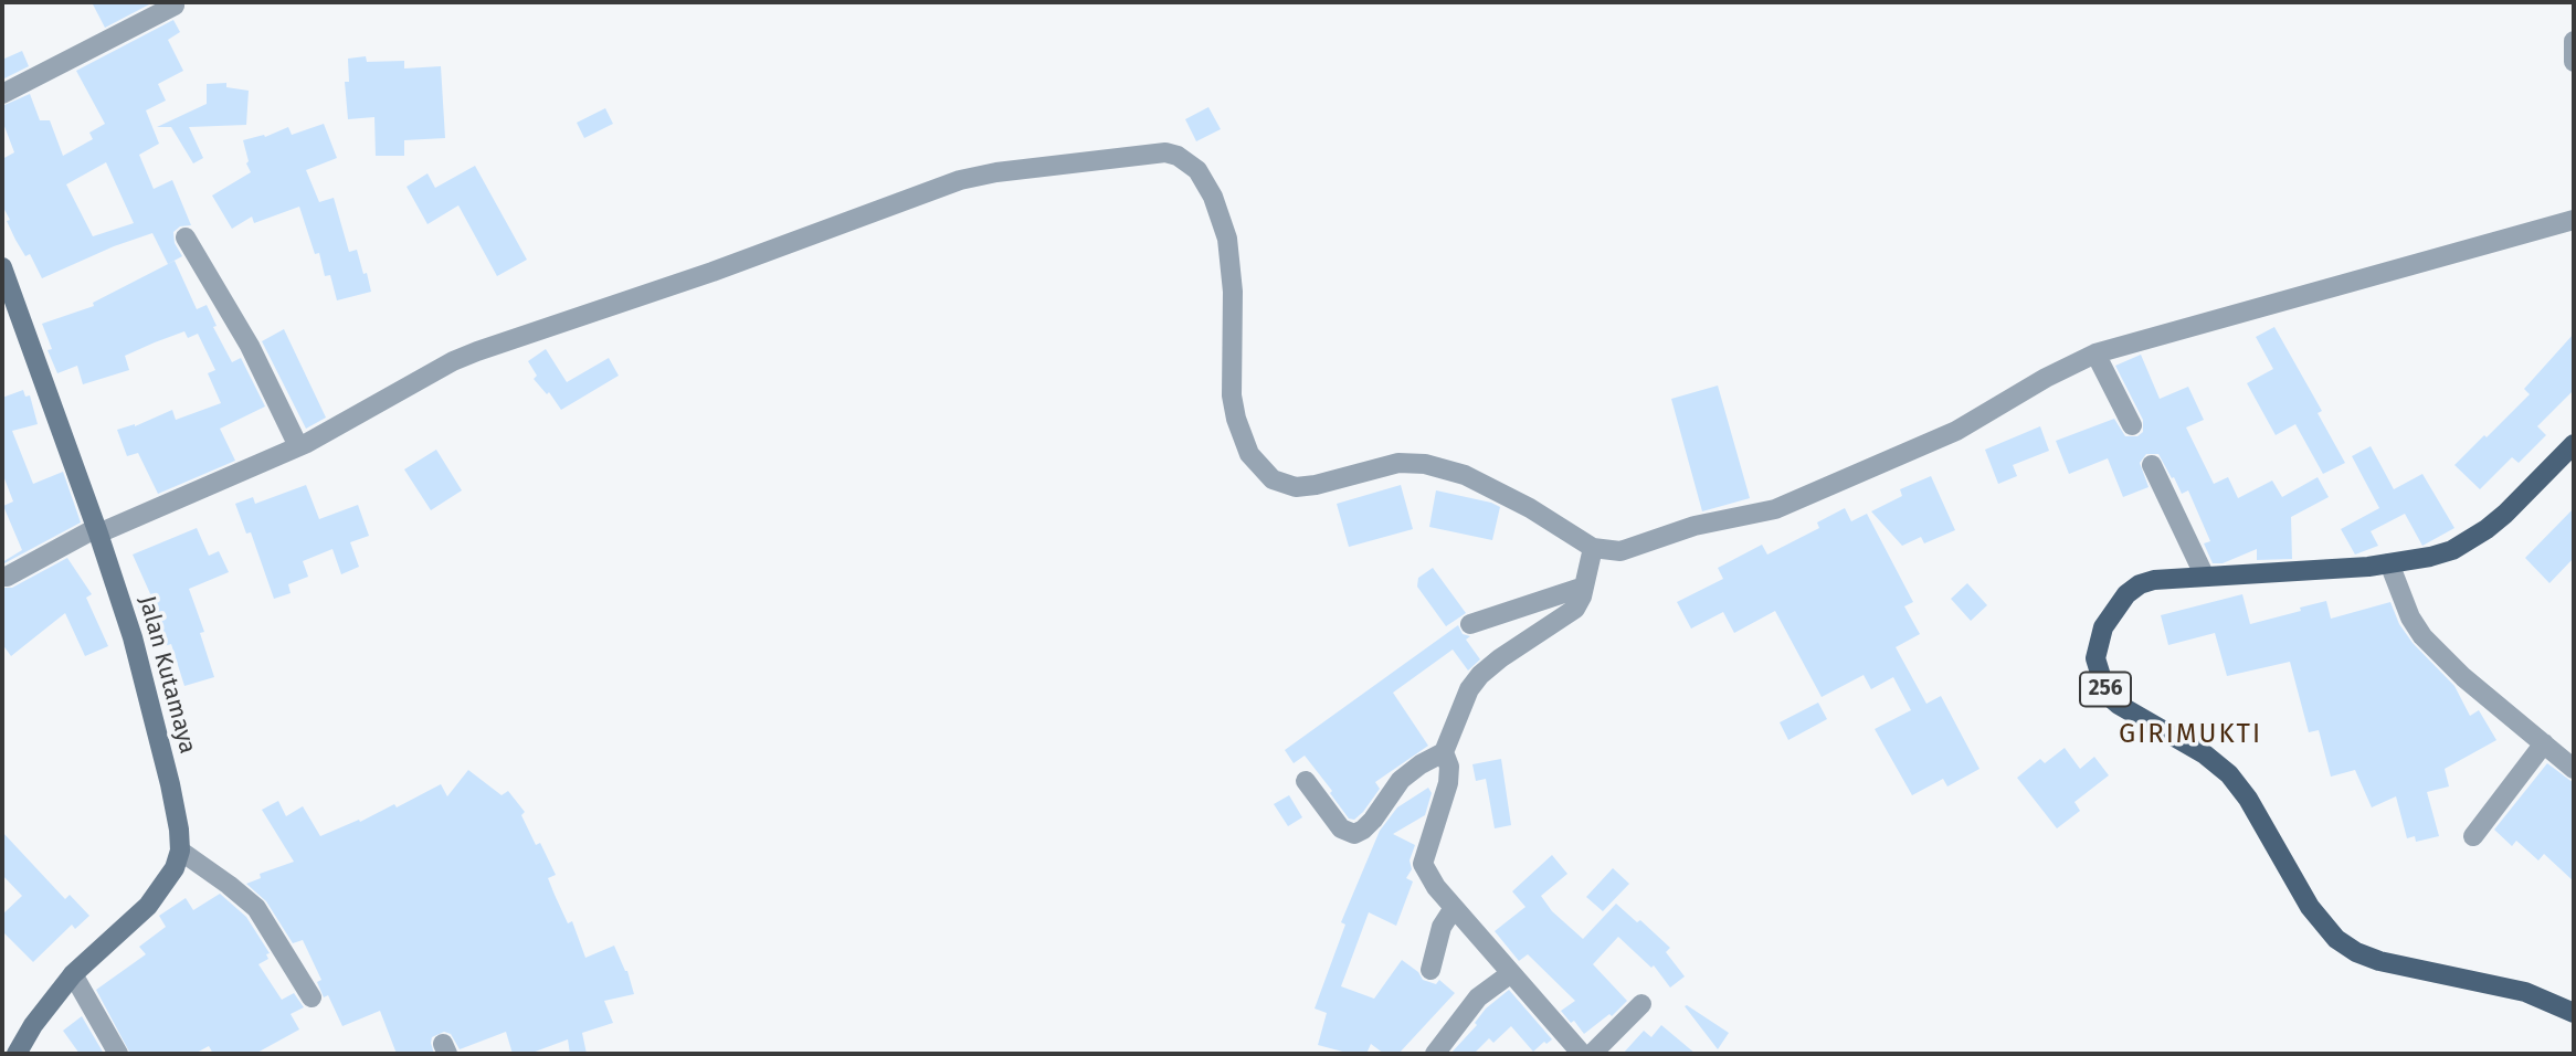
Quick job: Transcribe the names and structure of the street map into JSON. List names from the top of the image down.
{
  "streets": {
    "main road": ["Jalan Kutamaya", "256"]
  },
  "districts": ["GIRIMUKTI"]
}
